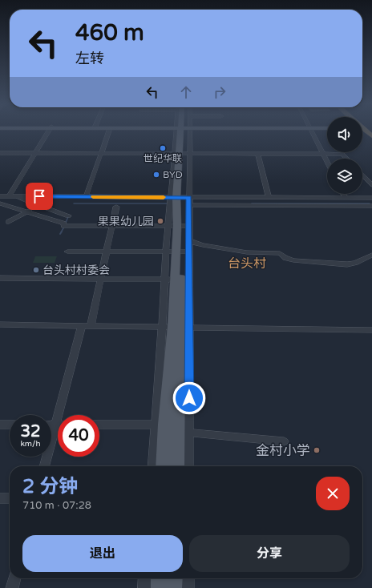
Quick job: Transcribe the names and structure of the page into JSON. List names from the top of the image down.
{
  "districts": ["台头村"],
  "places": [
    "世纪华联",
    "BYD",
    "果果幼儿园",
    "台头村村委会",
    "金村小学"
  ],
  "page": {
    "turn": ["460 m", "左转"],
    "speed": "32 km/h",
    "limit": "40",
    "heading": ["2 分钟", "710 m · 07:28"],
    "buttons": ["退出", "分享"]
  }
}
